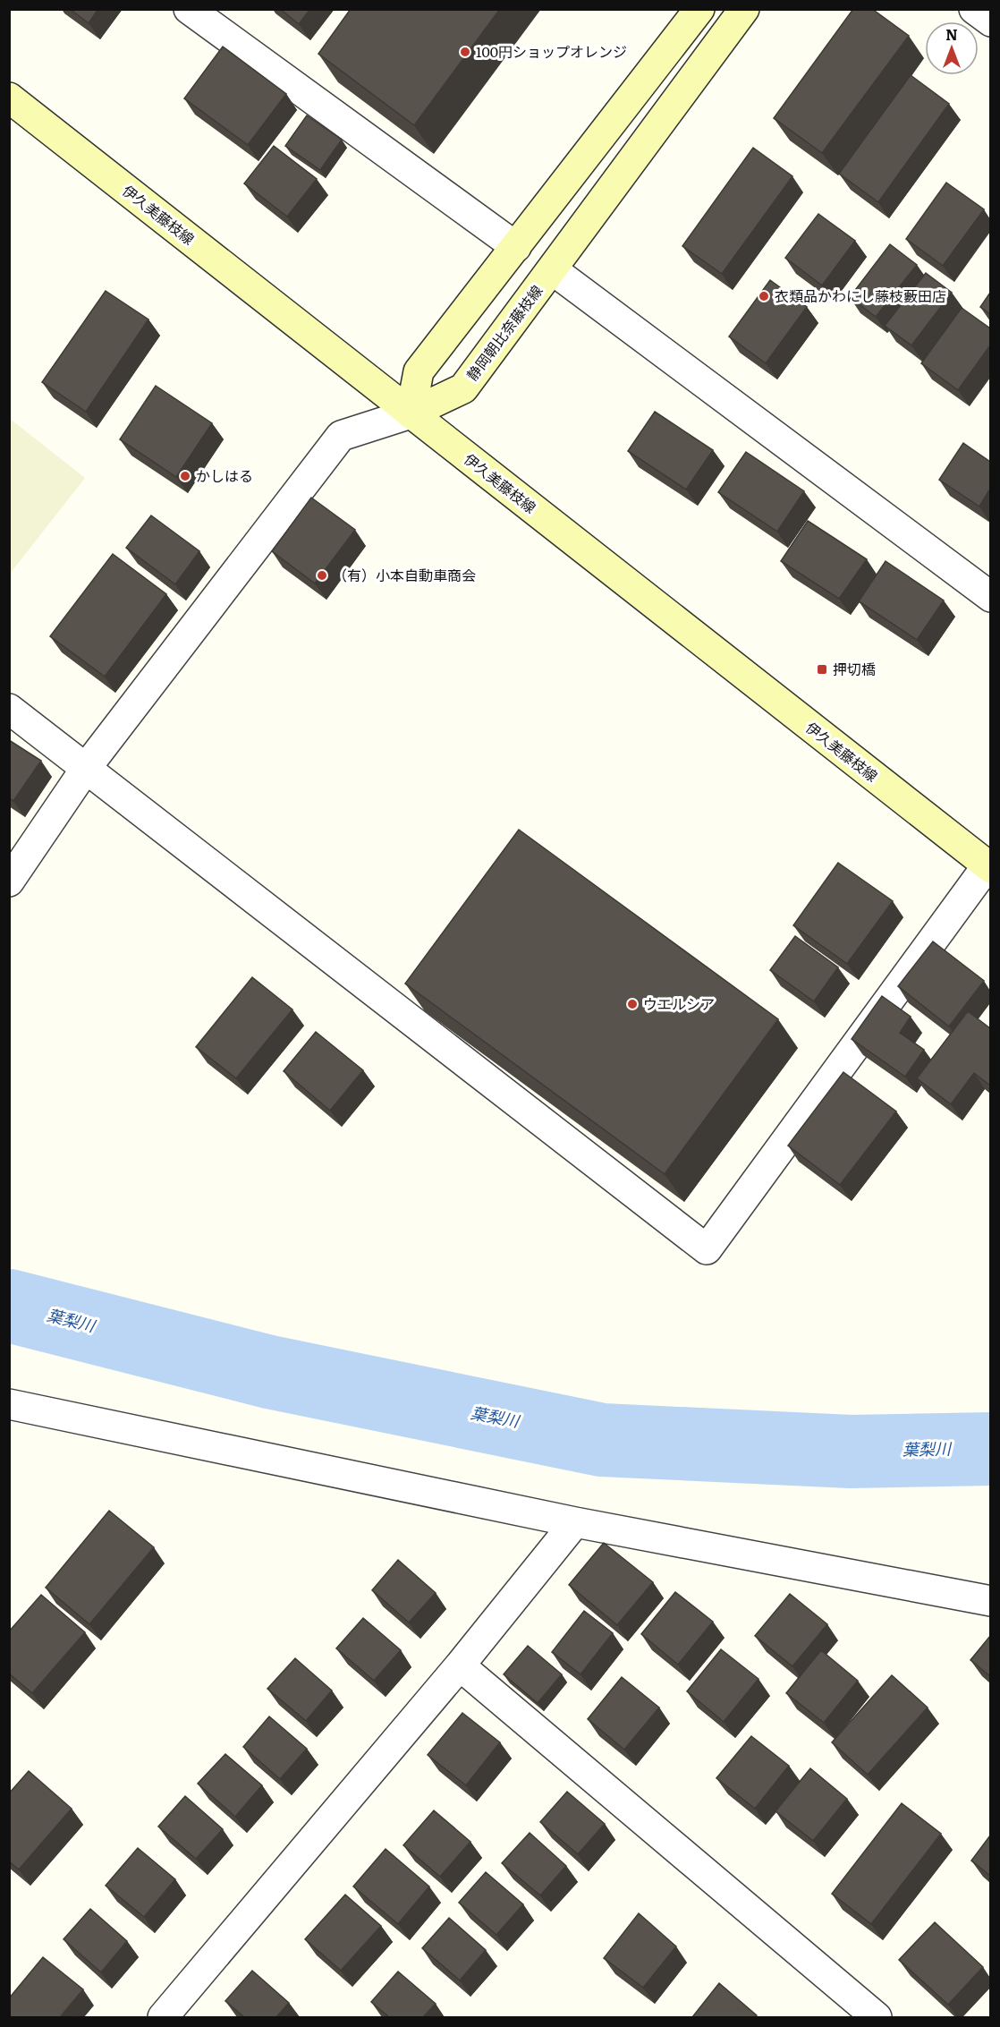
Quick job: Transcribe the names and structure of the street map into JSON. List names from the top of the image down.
{
  "streets": {
    "main road": ["伊久美藤枝線", "静岡朝比奈藤枝線"]
  },
  "crossings": [
    ["伊久美藤枝線", "静岡朝比奈藤枝線"]
  ],
  "water": ["葉梨川"],
  "places": {
    "other": [
      "100円ショップオレンジ",
      "衣類品かわにし藤枝藪田店",
      "かしはる",
      "（有）小本自動車商会",
      "ウエルシア"
    ],
    "transit": ["押切橋"]
  },
  "north": "top"
}
